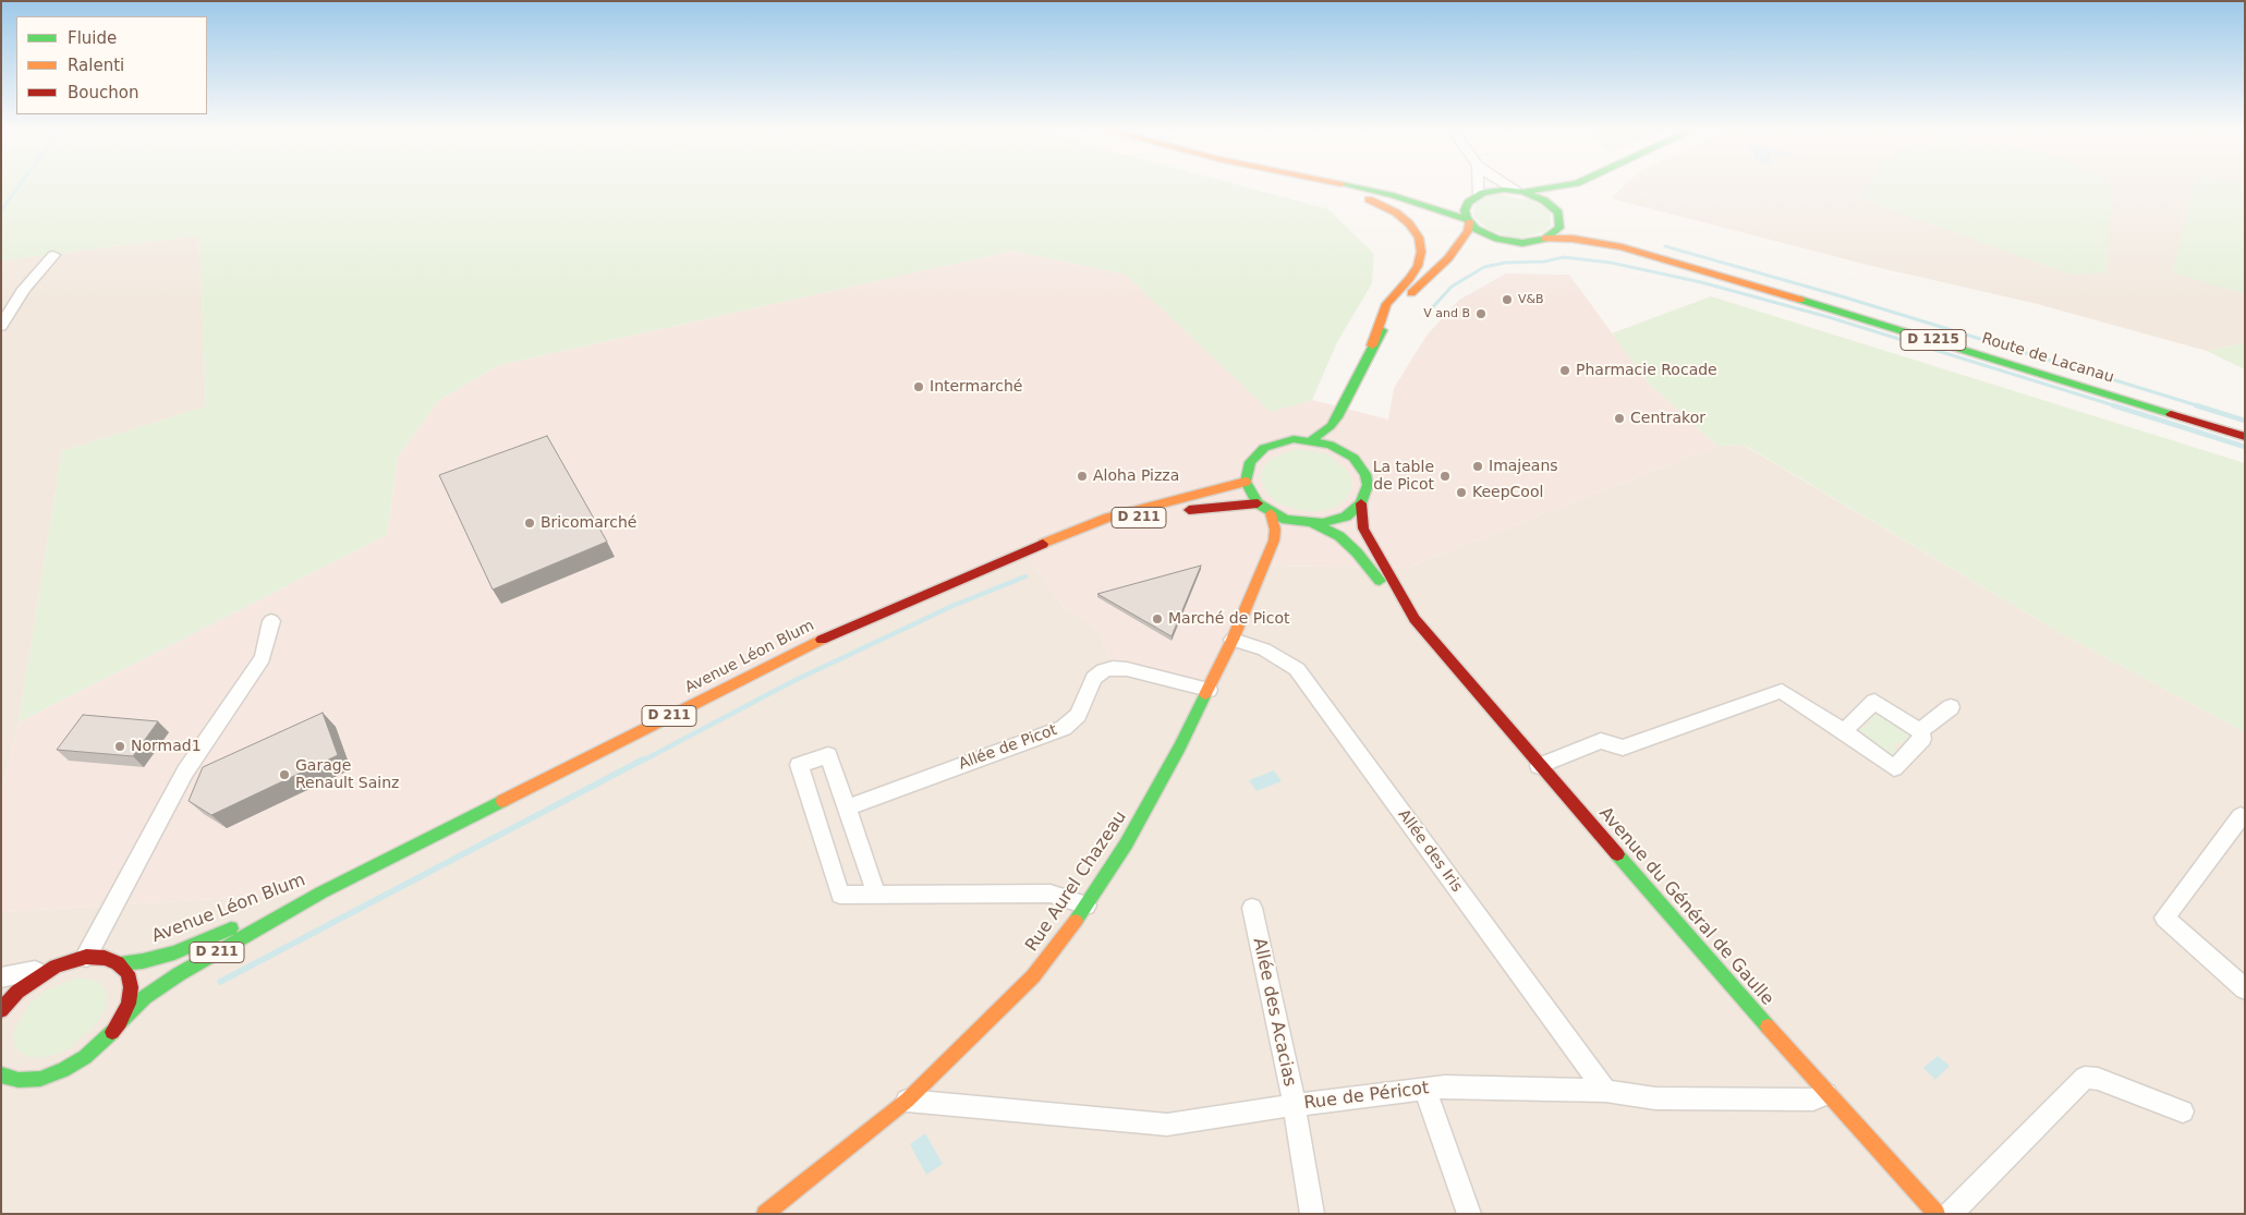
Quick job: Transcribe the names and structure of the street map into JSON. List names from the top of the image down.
{
  "streets": {
    "main road": [
      "D 1215",
      "Route de Lacanau",
      "D 211",
      "Avenue Léon Blum",
      "Rue Aurel Chazeau",
      "Avenue du Général de Gaulle"
    ],
    "street": [
      "Allée de Picot",
      "Allée des Iris",
      "Allée des Acacias",
      "Rue de Péricot"
    ]
  },
  "crossings": [
    ["D 1215", "Route de Lacanau"],
    ["Avenue Léon Blum", "Rue Aurel Chazeau"],
    ["Avenue Léon Blum", "Avenue du Général de Gaulle"],
    ["Allée de Picot", "Rue Aurel Chazeau"],
    ["Allée des Iris", "Rue Aurel Chazeau"],
    ["Allée des Iris", "Rue de Péricot"],
    ["Rue Aurel Chazeau", "Avenue du Général de Gaulle"],
    ["Rue Aurel Chazeau", "Rue de Péricot"],
    ["Avenue du Général de Gaulle", "Rue de Péricot"],
    ["Allée des Acacias", "Rue de Péricot"]
  ],
  "places": [
    "V&B",
    "V and B",
    "Pharmacie Rocade",
    "Intermarché",
    "Centrakor",
    "Imajeans",
    "Aloha Pizza",
    "La table de Picot",
    "KeepCool",
    "Bricomarché",
    "Marché de Picot",
    "Normad1",
    "Garage Renault Sainz"
  ],
  "legend": ["Fluide", "Ralenti", "Bouchon"]
}
